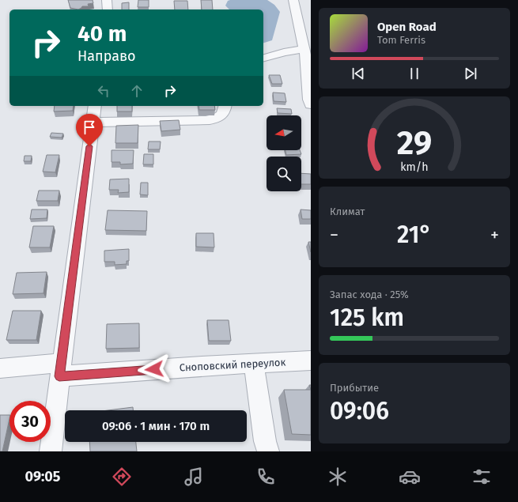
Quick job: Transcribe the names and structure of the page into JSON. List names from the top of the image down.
{
  "streets": {
    "street": ["Сноповский переулок"]
  },
  "north": "left",
  "page": {
    "turn": ["40 m", "Направо"],
    "song": ["Open Road", "Tom Ferris"],
    "tile": [
      "Климат",
      ["Запас хода · 25%", "125 km"],
      ["Прибытие", "09:06"]
    ],
    "heat": ["−", "21°", "+"],
    "limit": "30",
    "trip": "09:06 · 1 мин · 170 m",
    "tabs": "09:05",
    "gauge": ["29", "km/h"]
  }
}
